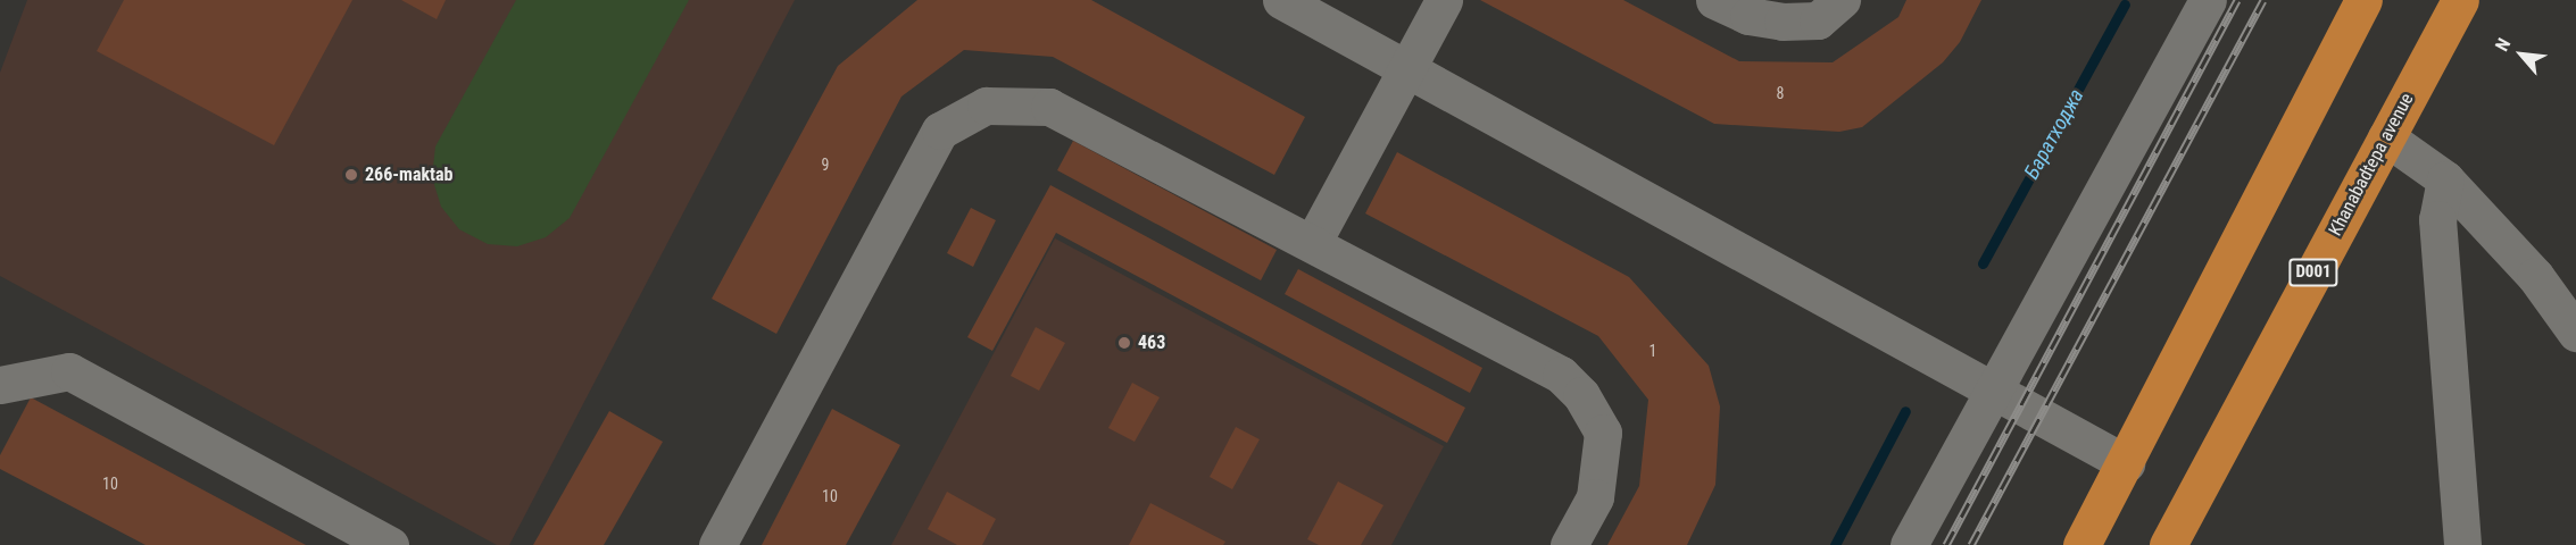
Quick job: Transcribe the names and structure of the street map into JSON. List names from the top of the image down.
{
  "streets": {
    "highway": ["Khanabadtepa avenue", "D001"]
  },
  "water": ["Баратходжа"],
  "places": ["266-maktab", "463"],
  "house_numbers": [
    "8",
    "9",
    "1",
    "10",
    "10"
  ],
  "north": "top left"
}
